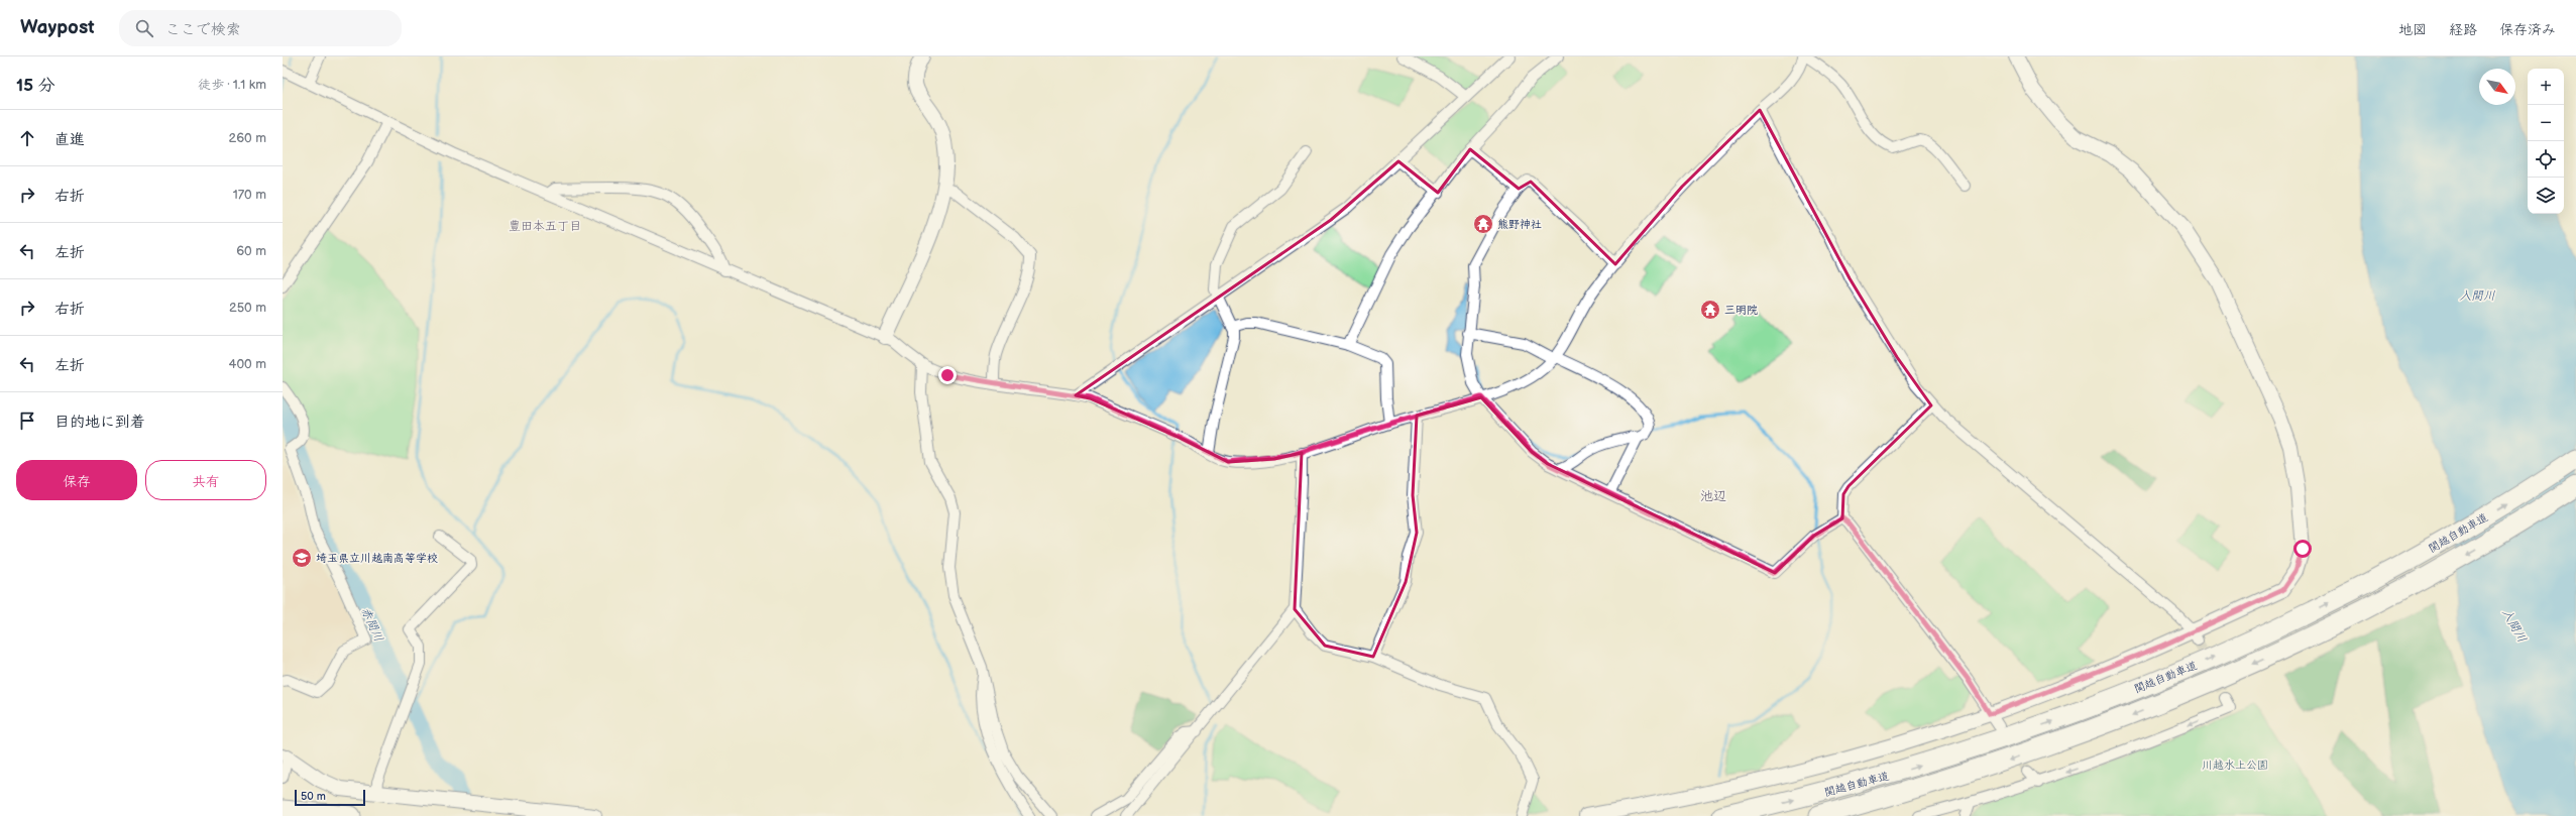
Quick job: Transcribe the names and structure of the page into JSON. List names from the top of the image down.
{
  "streets": {
    "highway": ["関越自動車道"]
  },
  "districts": ["豊田本五丁目", "池辺"],
  "water": ["入間川", "赤間川"],
  "parks": ["川越水上公園"],
  "places": {
    "temple": ["熊野神社", "三明院"],
    "school or university": ["埼玉県立川越南高等学校"]
  },
  "scale_bar": "50 m",
  "north": "bottom right",
  "page": {
    "header": "Waypost",
    "search": "ここで検索",
    "nav": ["地図", "経路", "保存済み"],
    "heading": ["15 分", "徒歩 · 1.1 km"],
    "map_buttons": ["+", "−"],
    "list": [
      ["直進", "260 m"],
      ["右折", "170 m"],
      ["左折", "60 m"],
      ["右折", "250 m"],
      ["左折", "400 m"],
      "目的地に到着"
    ],
    "buttons": ["保存", "共有"],
    "scale": "50 m"
  }
}
